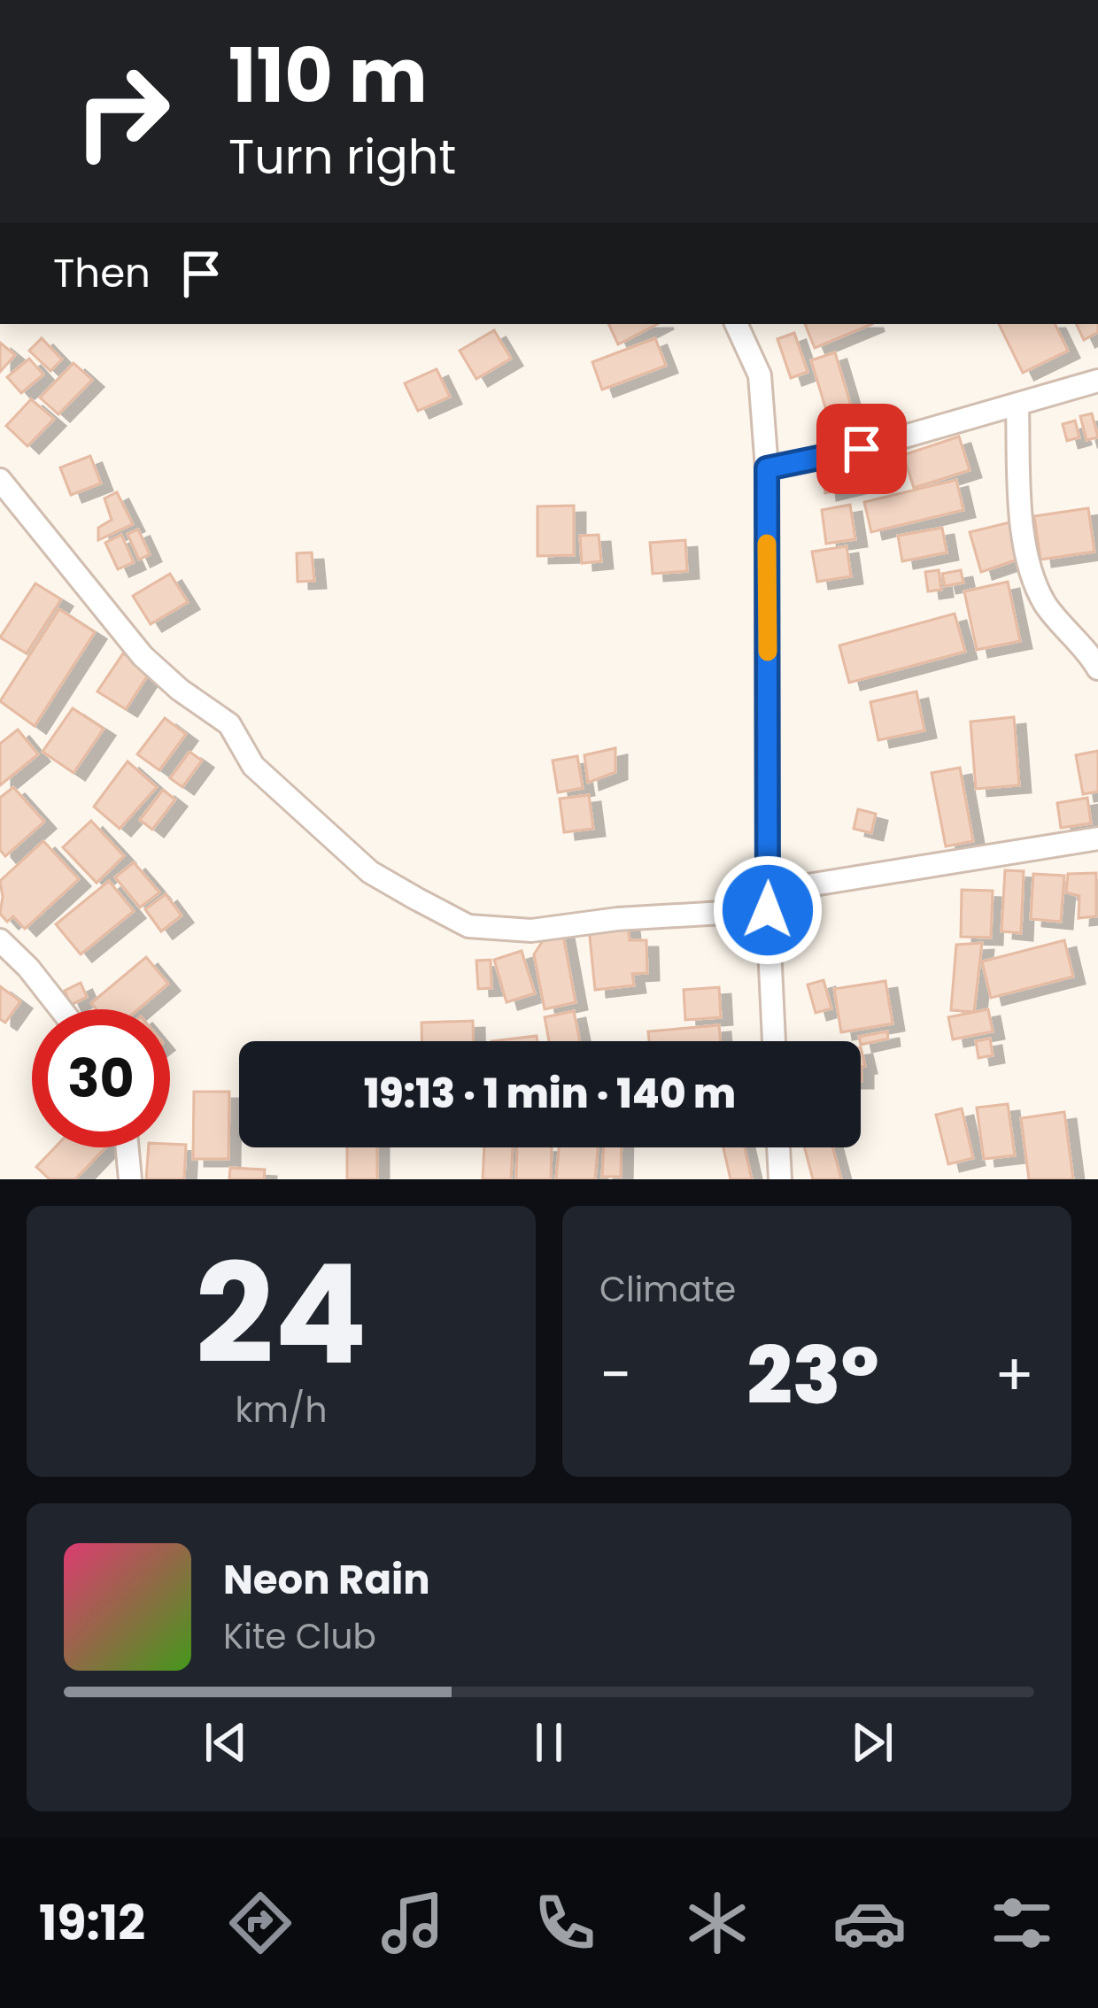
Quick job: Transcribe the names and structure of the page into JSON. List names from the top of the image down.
{
  "page": {
    "turn": ["110 m", "Turn right"],
    "then": "Then",
    "limit": "30",
    "trip": "19:13 · 1 min · 140 m",
    "tile": [
      ["24", "km/h"],
      "Climate"
    ],
    "heat": ["−", "23°", "+"],
    "song": ["Neon Rain", "Kite Club"],
    "tabs": "19:12"
  }
}
